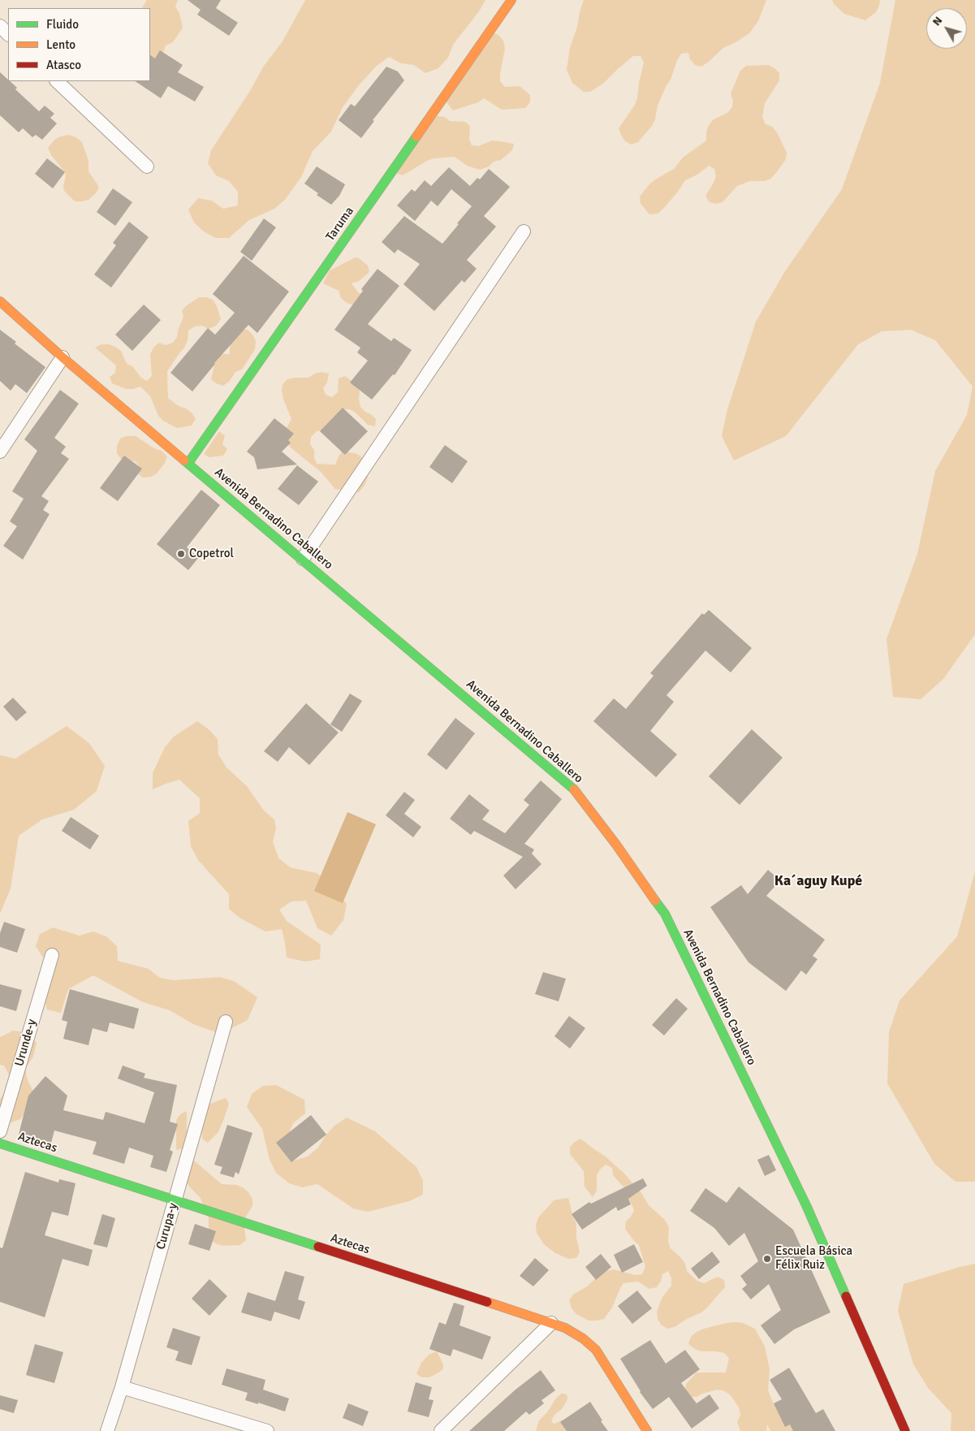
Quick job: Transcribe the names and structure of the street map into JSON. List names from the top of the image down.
{
  "streets": {
    "main road": ["Taruma", "Avenida Bernadino Caballero", "Aztecas"],
    "street": ["Urunde-y", "Curupa-y"]
  },
  "crossings": [
    ["Taruma", "Avenida Bernadino Caballero"],
    ["Aztecas", "Curupa-y"]
  ],
  "districts": ["Ka´aguy Kupé"],
  "places": ["Copetrol", "Escuela Básica Félix Ruiz"],
  "legend": ["Fluido", "Lento", "Atasco"],
  "north": "top left"
}
